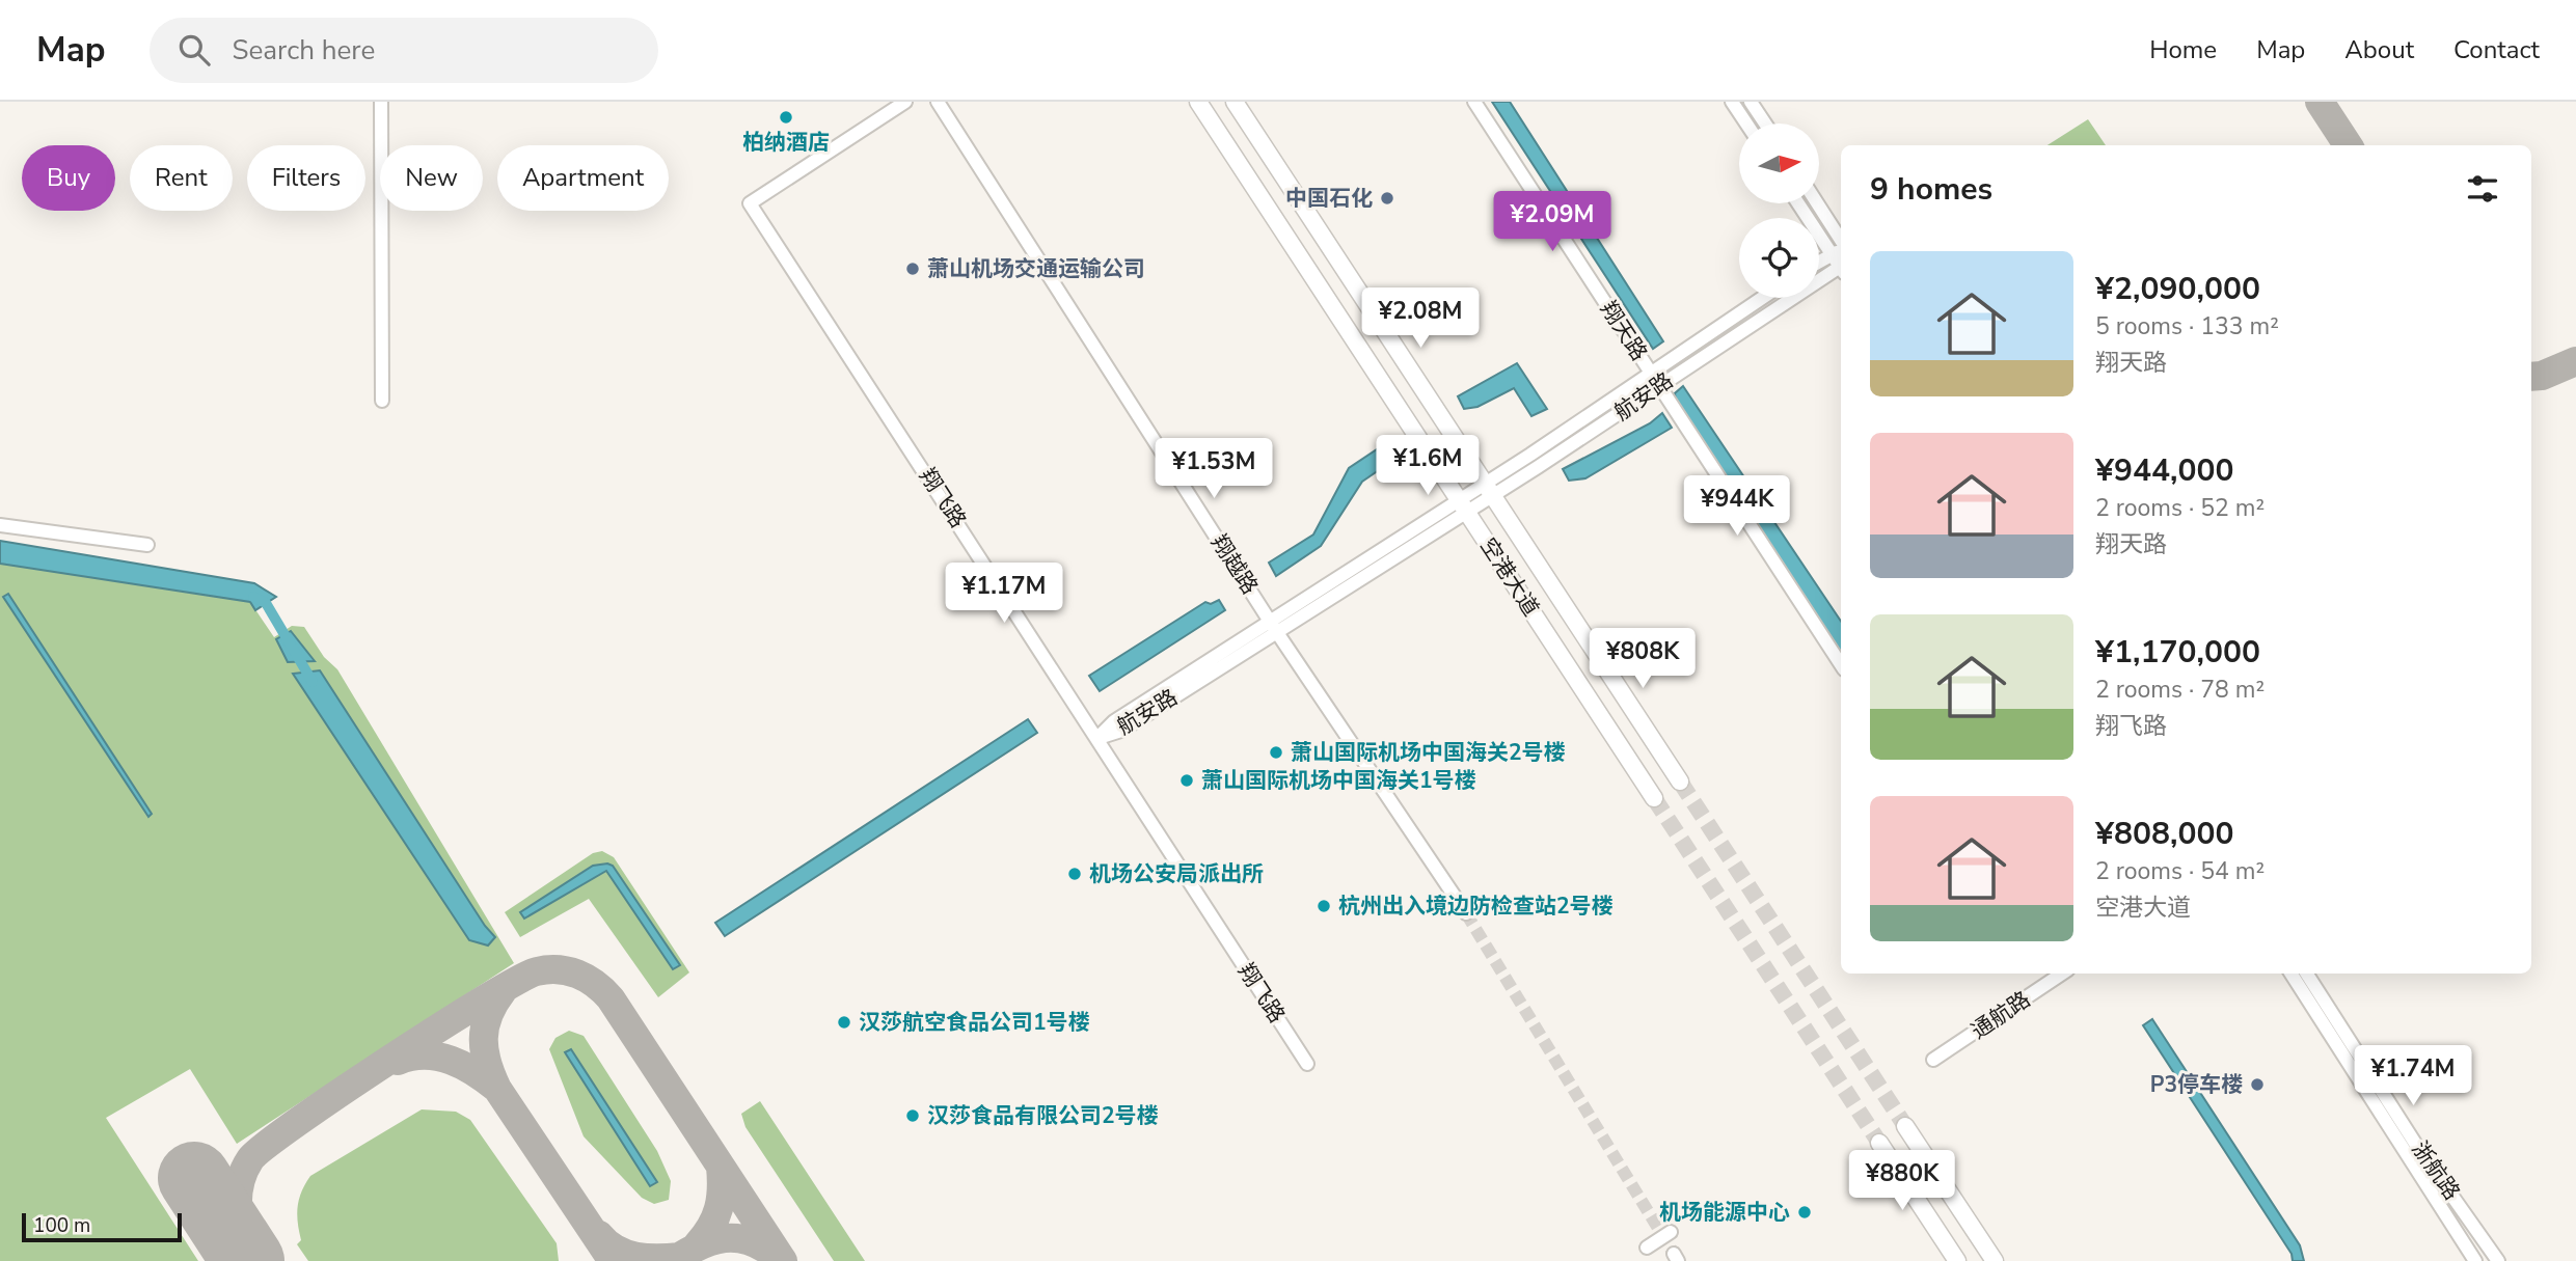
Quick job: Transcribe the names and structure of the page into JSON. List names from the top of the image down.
{
  "streets": {
    "main road": ["空港大道"],
    "street": [
      "翔天路",
      "航安路",
      "翔飞路",
      "翔越路",
      "通航路",
      "浙航路"
    ]
  },
  "crossings": [
    ["翔天路", "航安路"],
    ["航安路", "翔飞路"],
    ["航安路", "翔越路"],
    ["航安路", "空港大道"]
  ],
  "places": [
    "柏纳酒店",
    "中国石化",
    "萧山机场交通运输公司",
    "萧山国际机场中国海关2号楼",
    "萧山国际机场中国海关1号楼",
    "机场公安局派出所",
    "杭州出入境边防检查站2号楼",
    "汉莎航空食品公司1号楼",
    "P3停车楼",
    "汉莎食品有限公司2号楼",
    "机场能源中心"
  ],
  "scale_bar": "100 m",
  "north": "right",
  "page": {
    "header": "Map",
    "search": "Search here",
    "nav": [
      "Home",
      "Map",
      "About",
      "Contact"
    ],
    "chip": [
      "Buy",
      "Rent",
      "Filters",
      "New",
      "Apartment"
    ],
    "heading": "9 homes",
    "price": [
      "¥2.09M",
      "¥2.08M",
      "¥1.6M",
      "¥1.53M",
      "¥944K",
      "¥1.17M",
      "¥808K",
      "¥1.74M",
      "¥880K"
    ],
    "list": [
      {
        "name": "¥2,090,000",
        "note": "5 rooms · 133 m² · 翔天路"
      },
      {
        "name": "¥944,000",
        "note": "2 rooms · 52 m² · 翔天路"
      },
      {
        "name": "¥1,170,000",
        "note": "2 rooms · 78 m² · 翔飞路"
      },
      {
        "name": "¥808,000",
        "note": "2 rooms · 54 m² · 空港大道"
      }
    ],
    "scale": "100 m"
  }
}
